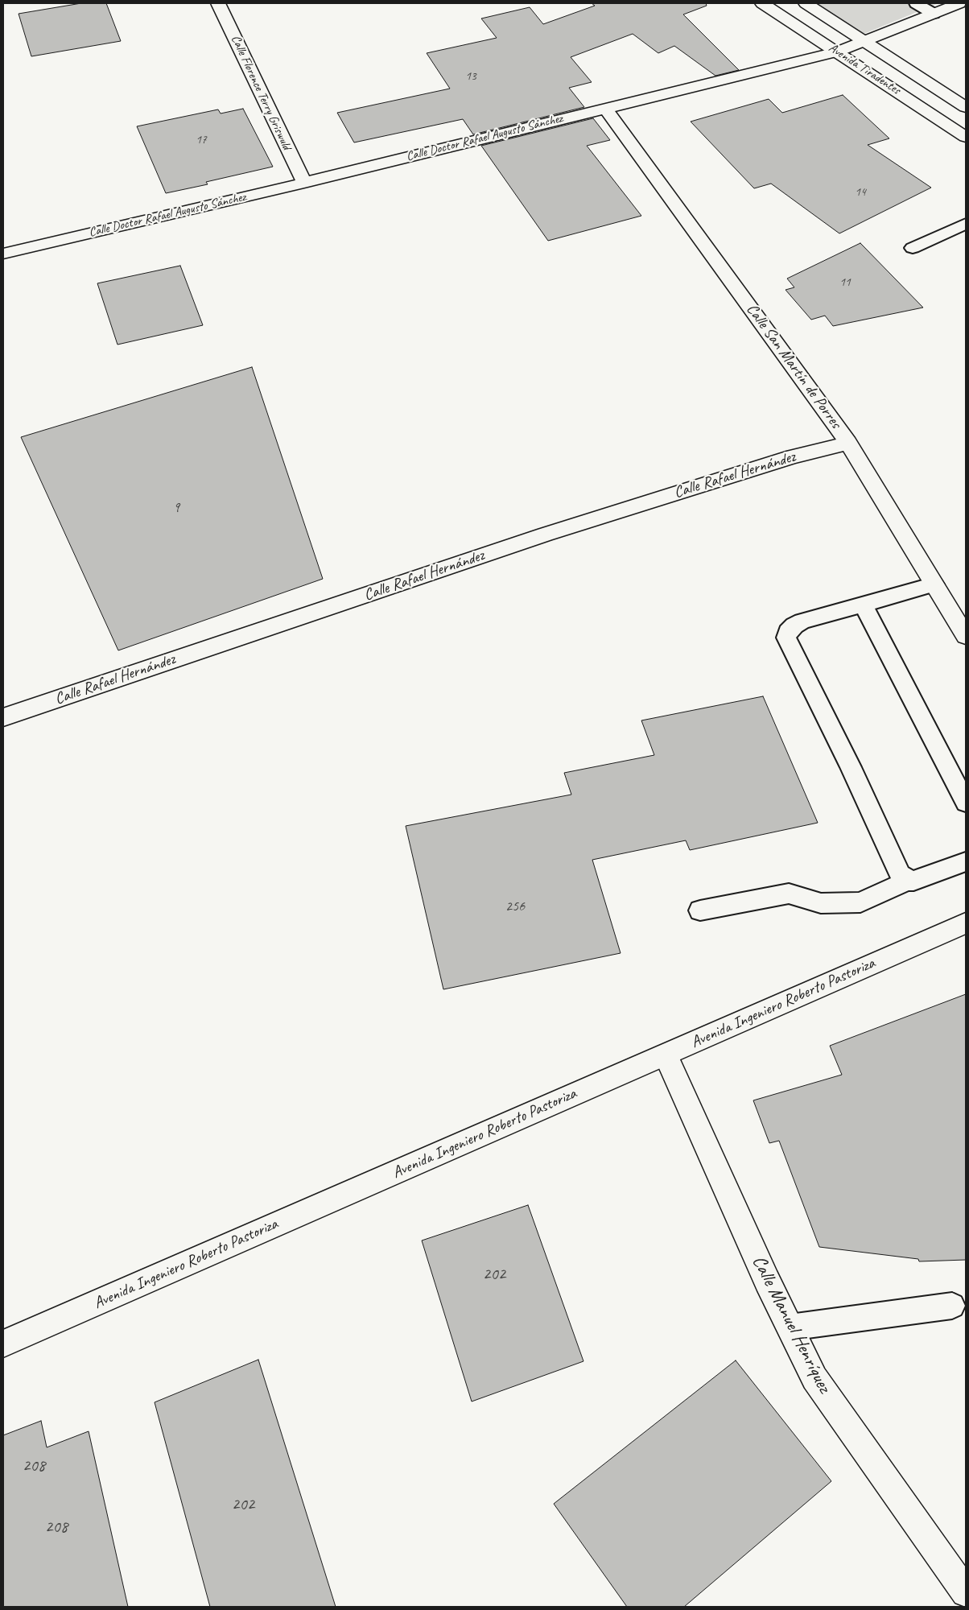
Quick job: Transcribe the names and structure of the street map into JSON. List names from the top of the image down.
{
  "streets": {
    "street": [
      "Avenida Tiradentes",
      "Calle Florence Terry Griswuld",
      "Calle Doctor Rafael Augusto Sánchez",
      "Calle San Martín de Porres",
      "Calle Rafael Hernández",
      "Avenida Ingeniero Roberto Pastoriza",
      "Calle Manuel Henríquez"
    ]
  },
  "crossings": [
    ["Avenida Tiradentes", "Calle Doctor Rafael Augusto Sánchez"],
    ["Calle Florence Terry Griswuld", "Calle Doctor Rafael Augusto Sánchez"],
    ["Calle Doctor Rafael Augusto Sánchez", "Calle San Martín de Porres"],
    ["Calle San Martín de Porres", "Calle Rafael Hernández"],
    ["Avenida Ingeniero Roberto Pastoriza", "Calle Manuel Henríquez"]
  ],
  "house_numbers": [
    "13",
    "17",
    "14",
    "11",
    "9",
    "256",
    "202",
    "208",
    "202",
    "208"
  ]
}
